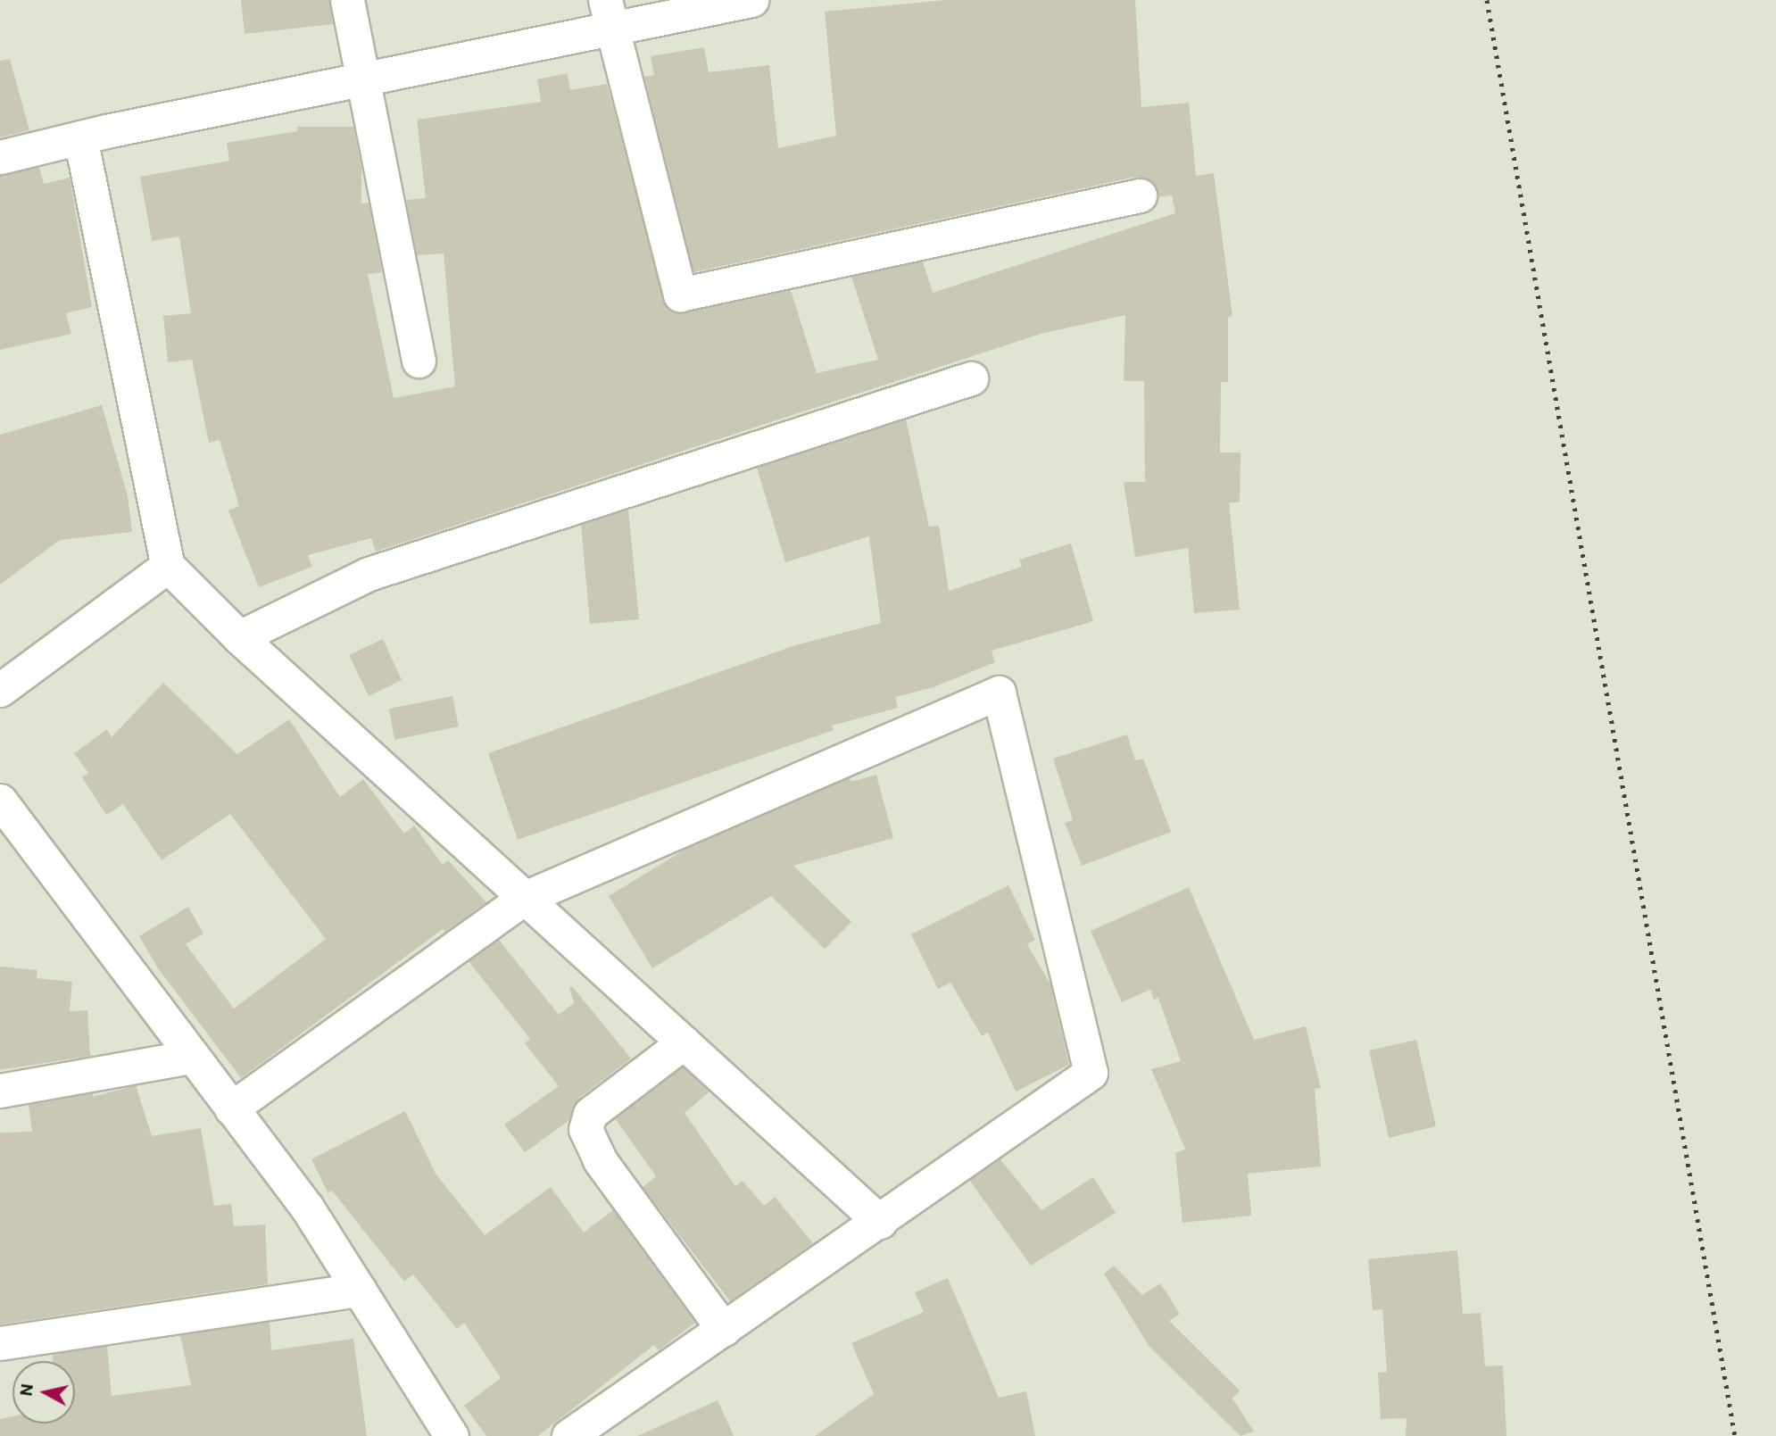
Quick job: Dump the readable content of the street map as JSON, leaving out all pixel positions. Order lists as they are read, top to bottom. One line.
{"north":"left"}
